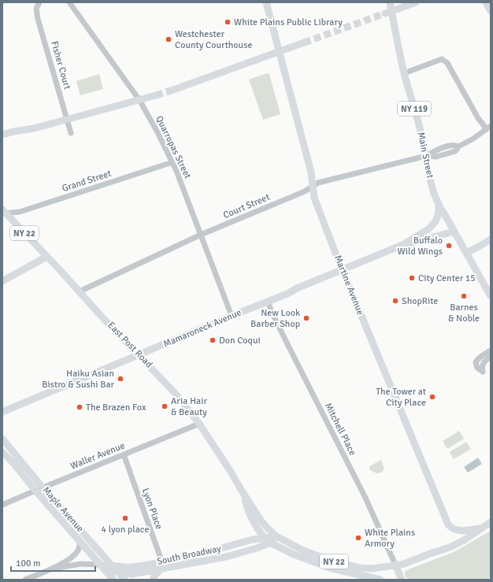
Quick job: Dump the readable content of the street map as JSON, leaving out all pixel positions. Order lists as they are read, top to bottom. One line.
{"streets":{"main road":["NY 119","Main Street","NY 22","Martine Avenue","Mamaroneck Avenue","East Post Road","Maple Avenue","South Broadway"],"street":["Fisher Court","Quarropas Street","Grand Street","Court Street","Mitchell Place","Waller Avenue","Lyon Place"]},"crossings":[["Quarropas Street","Grand Street"],["Quarropas Street","Court Street"],["Quarropas Street","Mamaroneck Avenue"],["Main Street","Court Street"],["Main Street","Mamaroneck Avenue"],["Grand Street","East Post Road"],["Court Street","Martine Avenue"],["Court Street","East Post Road"],["NY 22","Martine Avenue"],["NY 22","East Post Road"],["NY 22","Mitchell Place"],["NY 22","South Broadway"],["Martine Avenue","Mamaroneck Avenue"],["Mamaroneck Avenue","East Post Road"],["Mamaroneck Avenue","Mitchell Place"],["East Post Road","Waller Avenue"],["East Post Road","South Broadway"],["Waller Avenue","Lyon Place"],["Waller Avenue","Maple Avenue"],["Lyon Place","South Broadway"],["Maple Avenue","South Broadway"]],"places":["White Plains Public Library","Westchester County Courthouse","Buffalo Wild Wings","City Center 15","Barnes & Noble","ShopRite","New Look Barber Shop","Don Coqui","Haiku Asian Bistro & Sushi Bar","The Tower at City Place","Aria Hair & Beauty","The Brazen Fox","4 lyon place","White Plains Armory"],"scale_bar":"100 m"}
